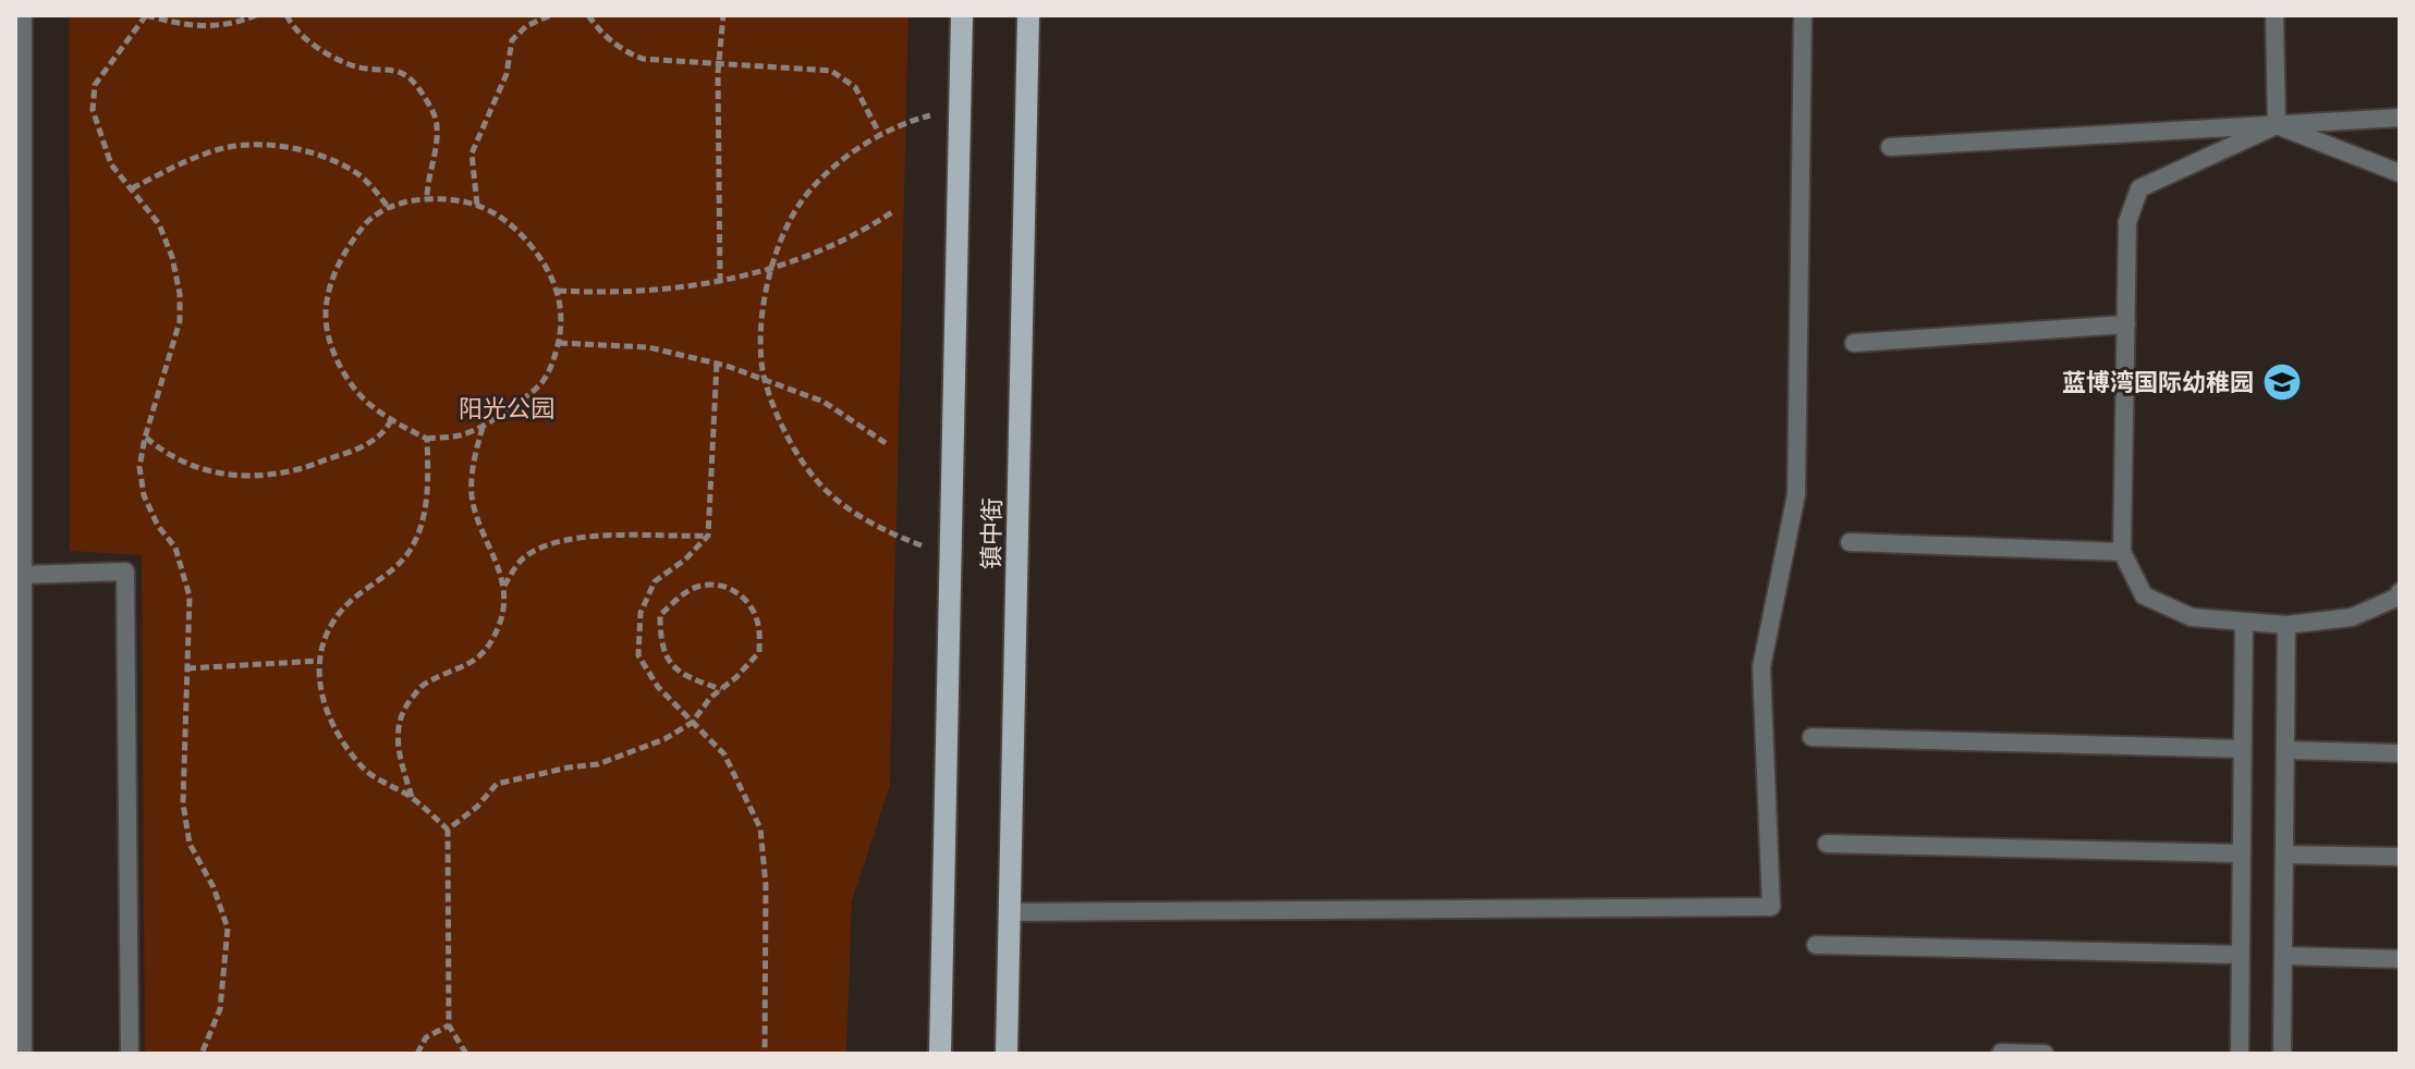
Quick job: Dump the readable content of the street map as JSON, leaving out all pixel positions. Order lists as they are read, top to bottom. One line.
{"streets":{"main road":["镇中街"]},"parks":["阳光公园"],"places":{"school or university":["蓝博湾国际幼稚园"]}}
